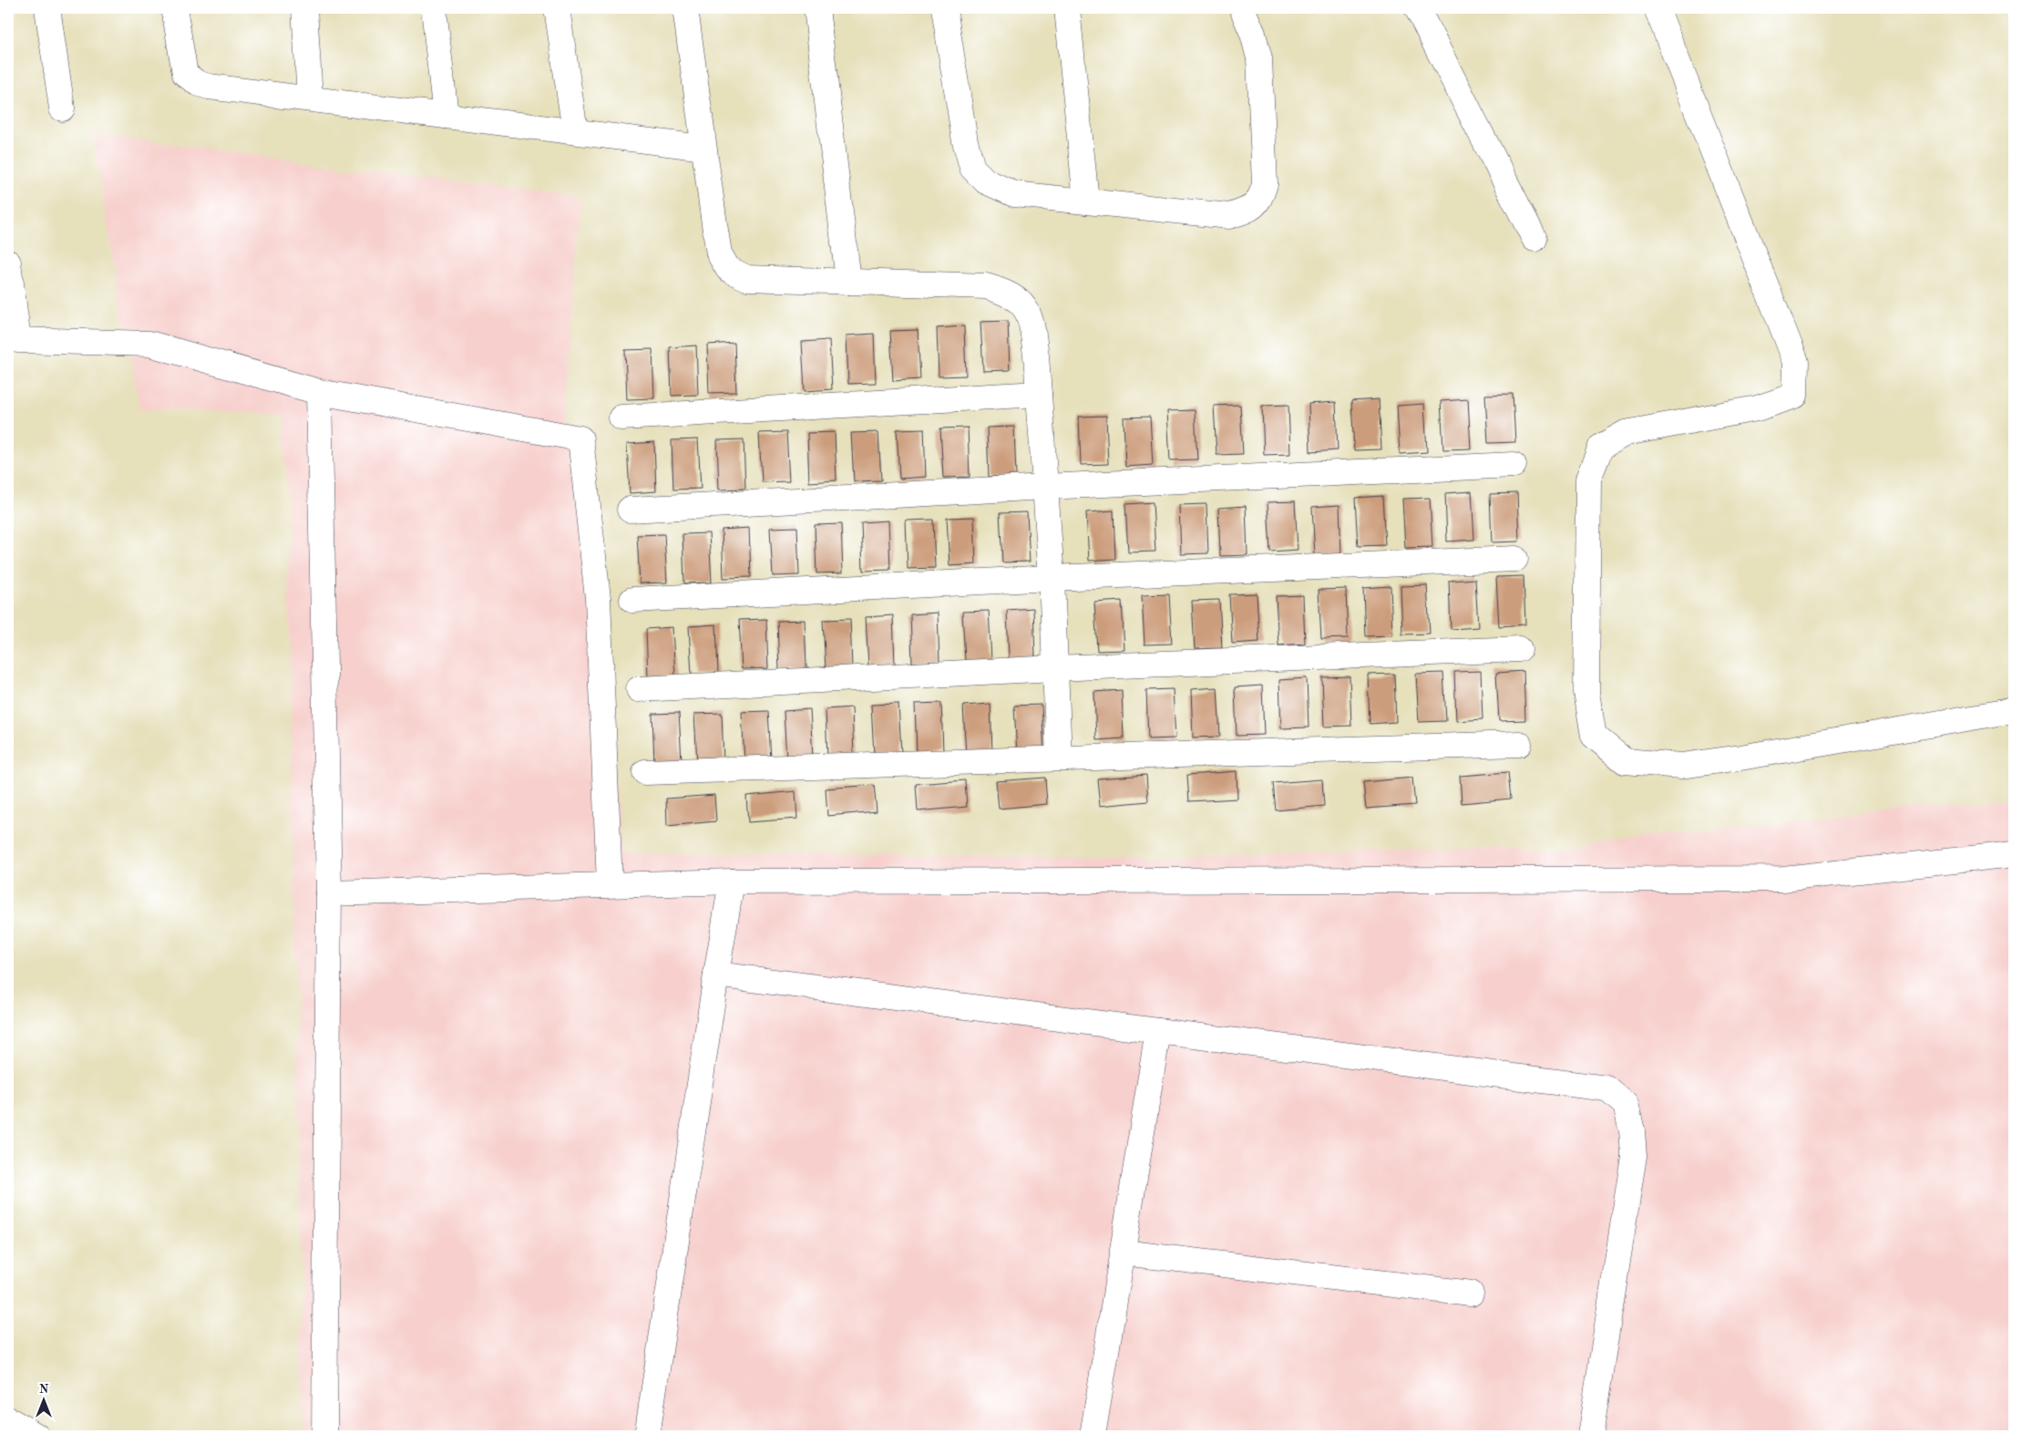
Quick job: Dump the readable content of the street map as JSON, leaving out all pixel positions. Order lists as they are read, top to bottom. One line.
{"north":"top"}
